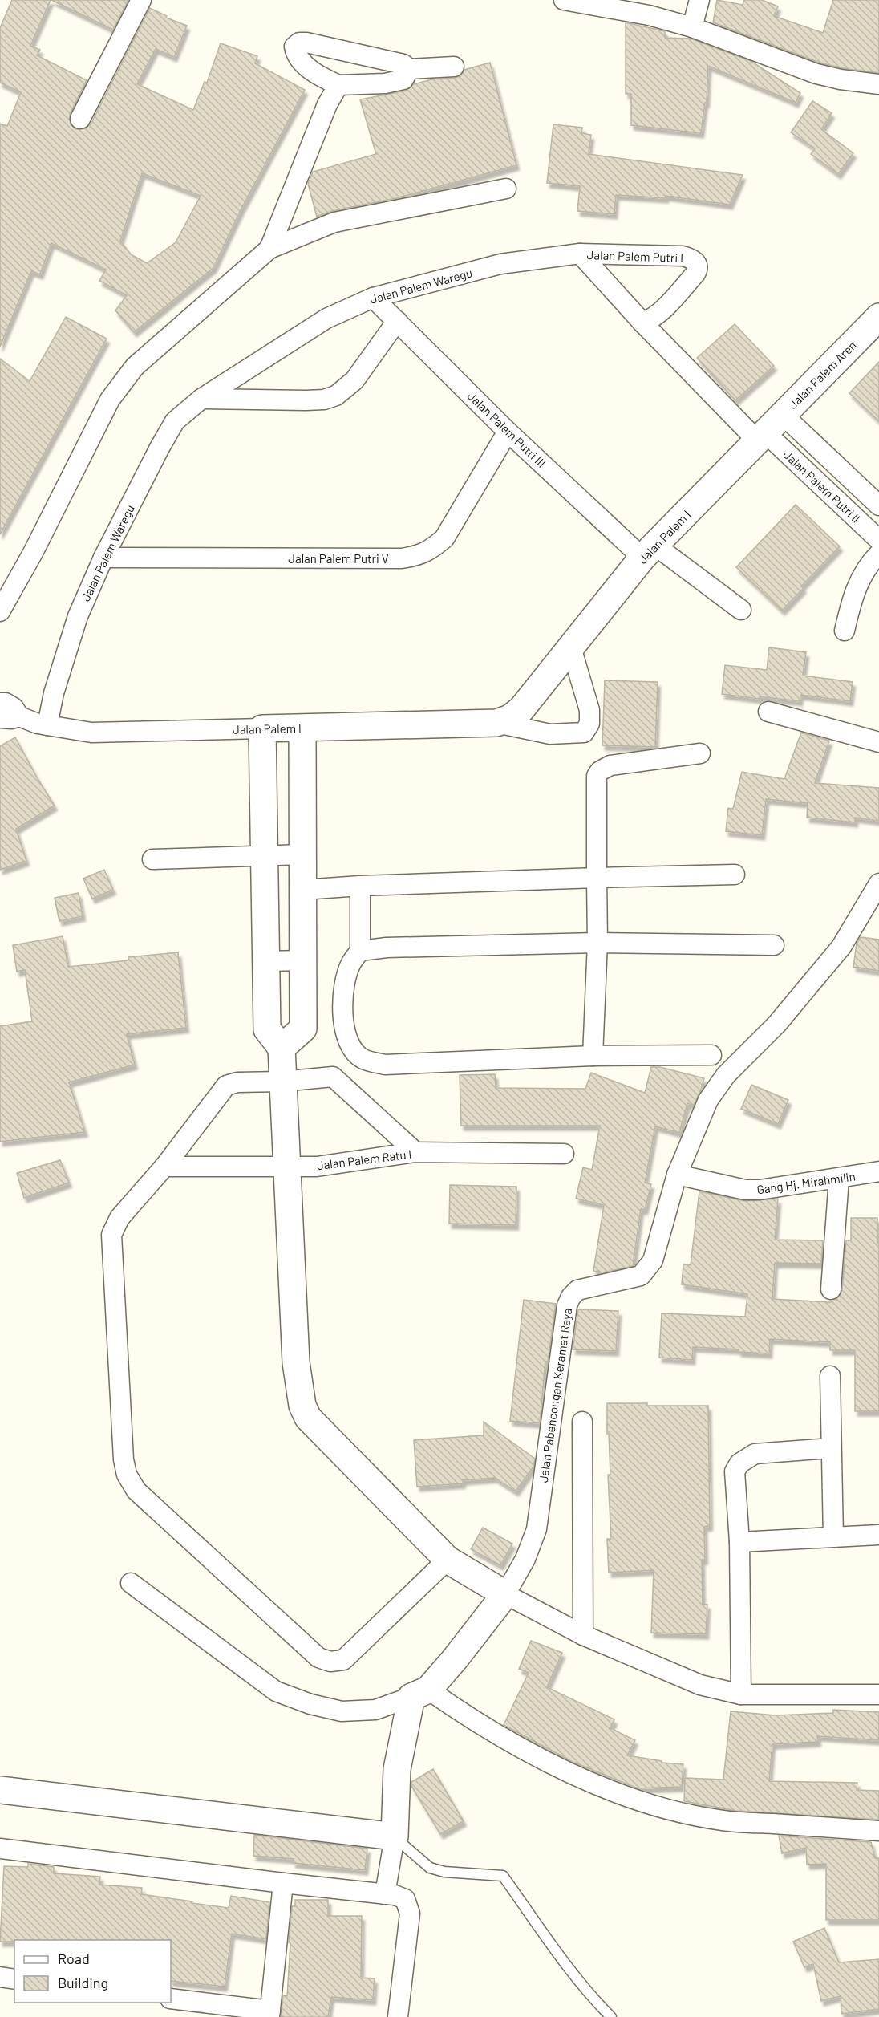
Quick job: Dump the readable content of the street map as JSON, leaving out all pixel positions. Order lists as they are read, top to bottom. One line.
{"streets":{"street":["Jalan Palem Putri I","Jalan Palem Waregu","Jalan Palem Aren","Jalan Palem Putri III","Jalan Palem Putri II","Jalan Palem I","Jalan Palem Putri V","Jalan Palem Ratu I","Gang Hj. Mirahmilin","Jalan Pabencongan Keramat Raya"]},"crossings":[["Jalan Palem Putri I","Jalan Palem Waregu"],["Jalan Palem Putri I","Jalan Palem Aren"],["Jalan Palem Putri I","Jalan Palem Putri II"],["Jalan Palem Putri I","Jalan Palem I"],["Jalan Palem Waregu","Jalan Palem Putri III"],["Jalan Palem Waregu","Jalan Palem I"],["Jalan Palem Waregu","Jalan Palem Putri V"],["Jalan Palem Aren","Jalan Palem Putri II"],["Jalan Palem Aren","Jalan Palem I"],["Jalan Palem Putri III","Jalan Palem I"],["Jalan Palem Putri III","Jalan Palem Putri V"],["Jalan Palem Putri II","Jalan Palem I"],["Gang Hj. Mirahmilin","Jalan Pabencongan Keramat Raya"]],"legend":["Road","Building"]}
